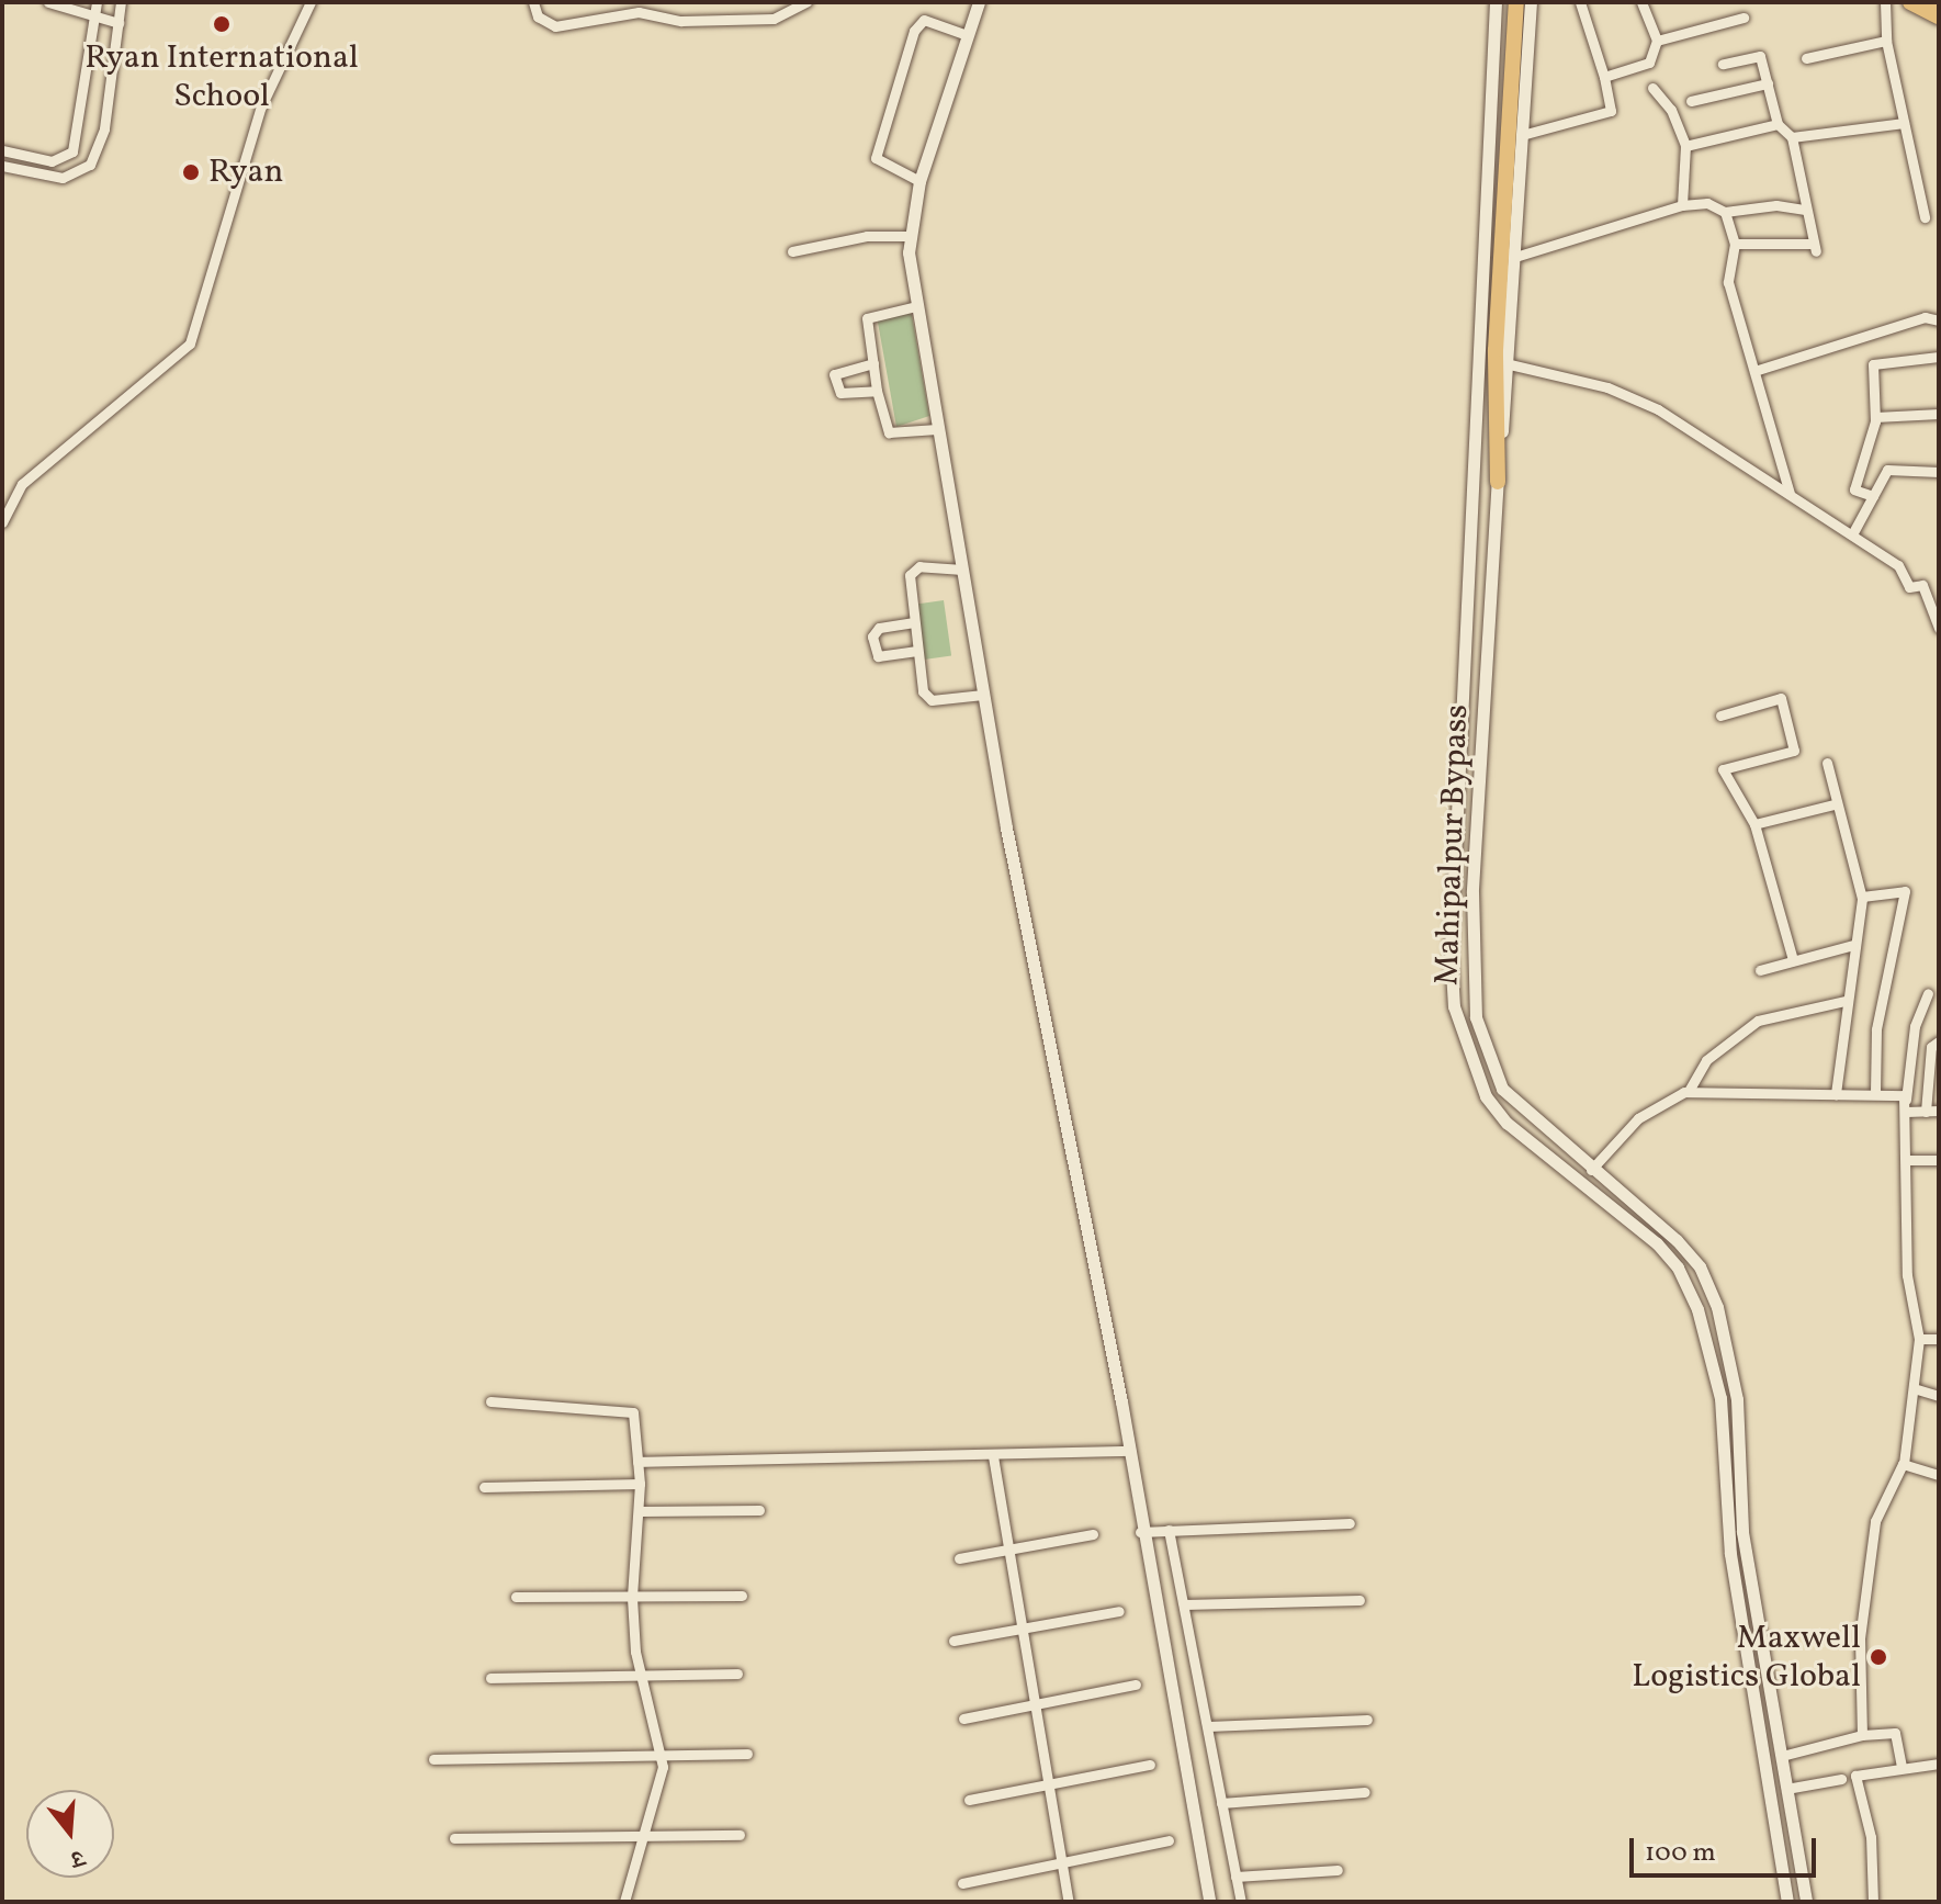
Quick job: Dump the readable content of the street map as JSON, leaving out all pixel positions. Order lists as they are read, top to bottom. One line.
{"streets":{"street":["Mahipalpur Bypass"]},"places":["Ryan International School","Ryan","Maxwell Logistics Global"],"scale_bar":"100 m","north":"bottom"}
